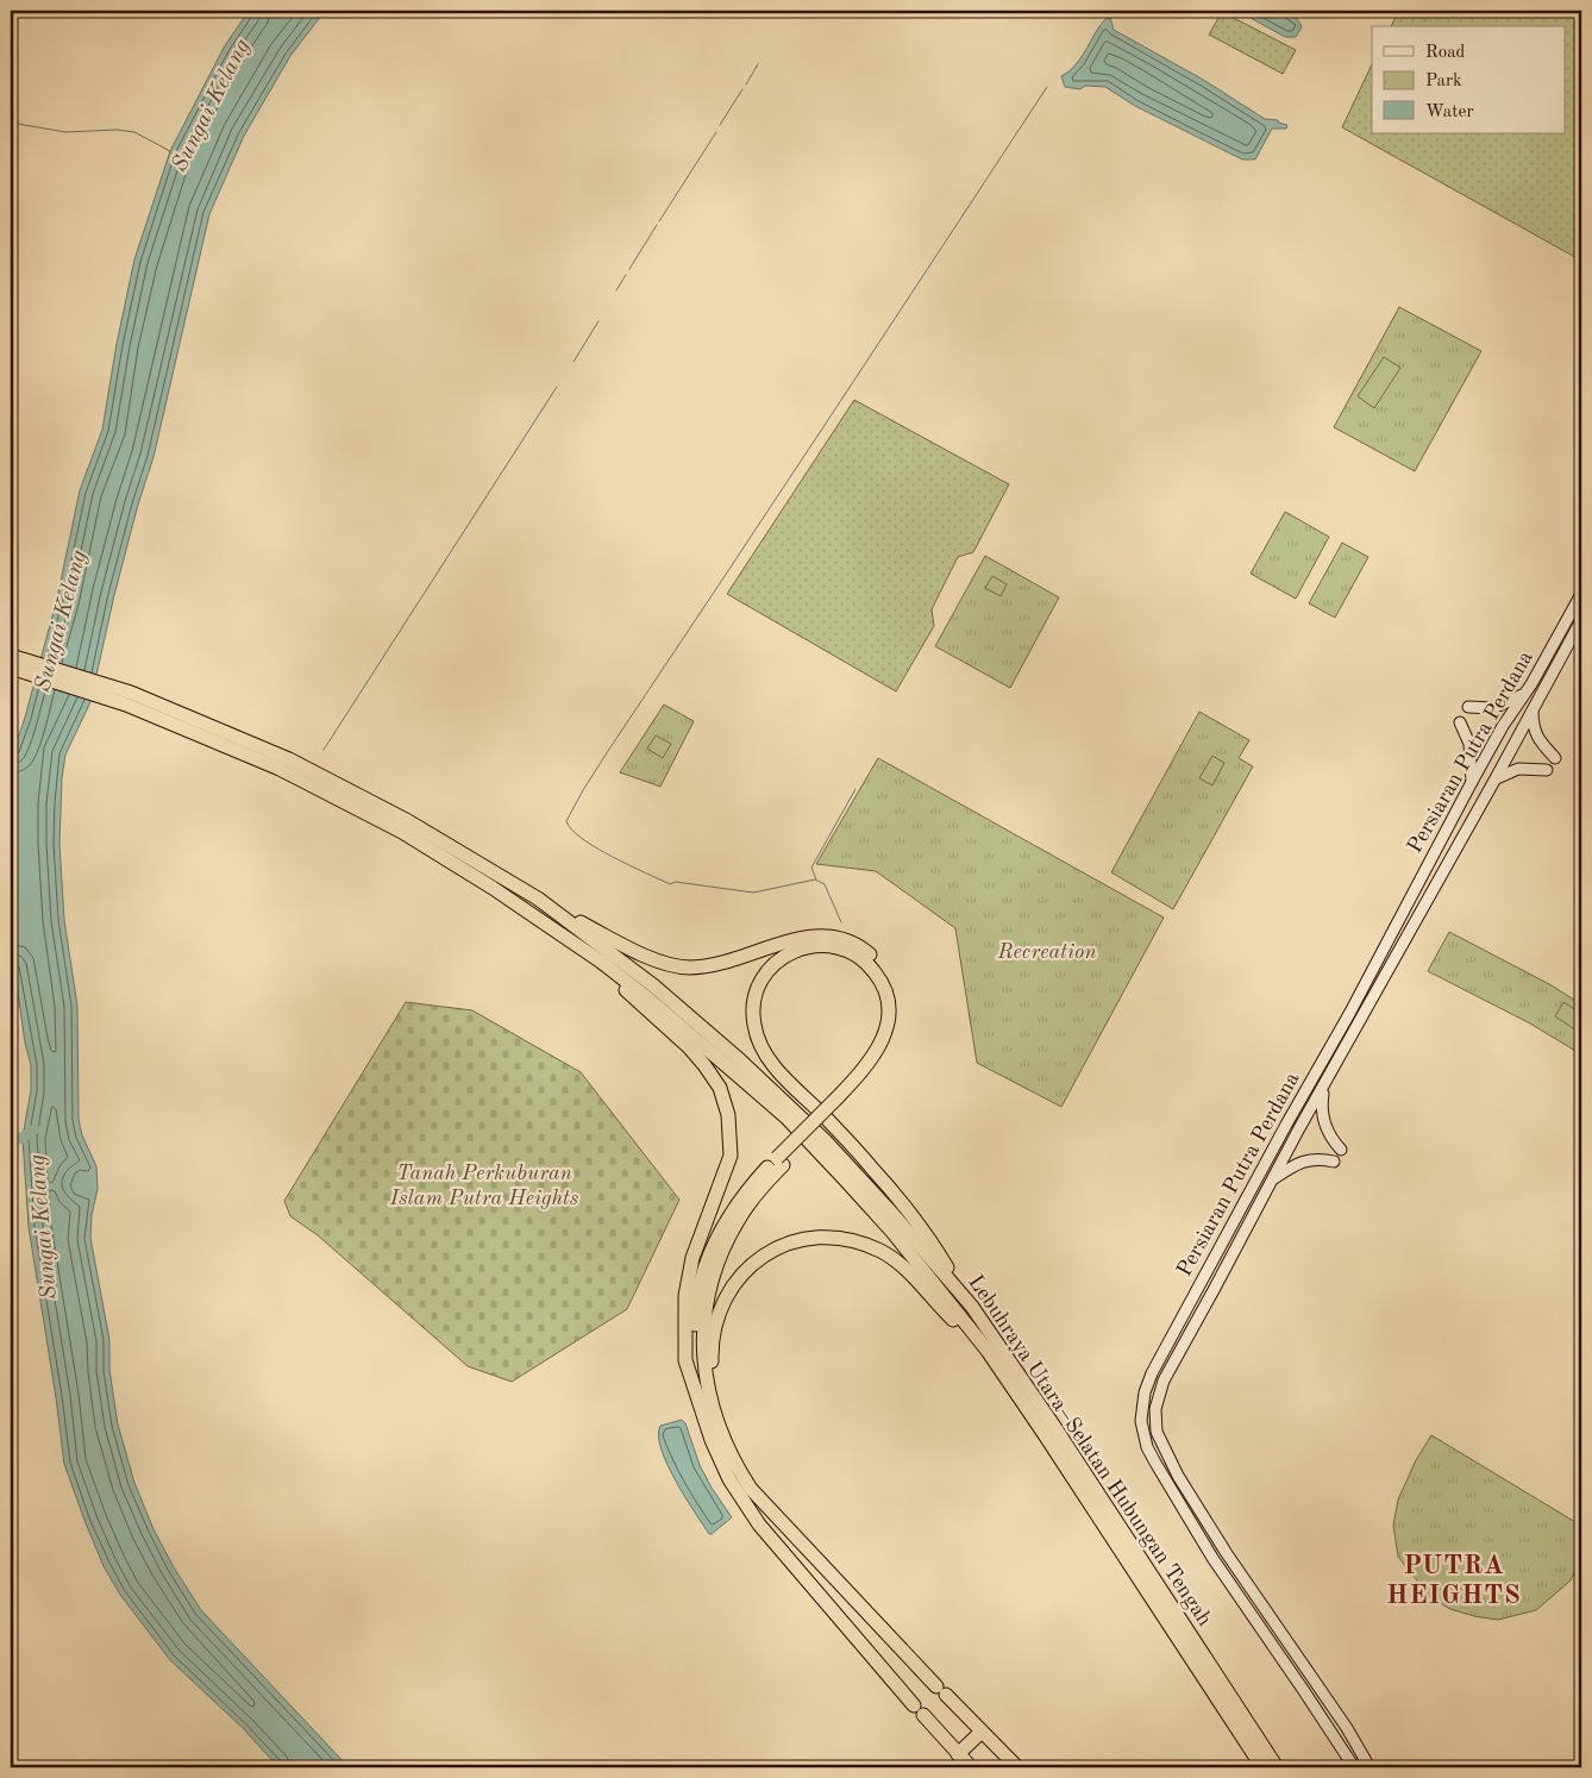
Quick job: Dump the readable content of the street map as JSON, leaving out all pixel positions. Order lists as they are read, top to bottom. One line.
{"streets":{"highway":["Lebuhraya Utara–Selatan Hubungan Tengah"],"main road":["Persiaran Putra Perdana"]},"districts":["PUTRA HEIGHTS"],"water":["Sungai Kelang"],"parks":["Recreation","Tanah Perkuburan Islam Putra Heights"],"legend":["Road","Park","Water"]}
